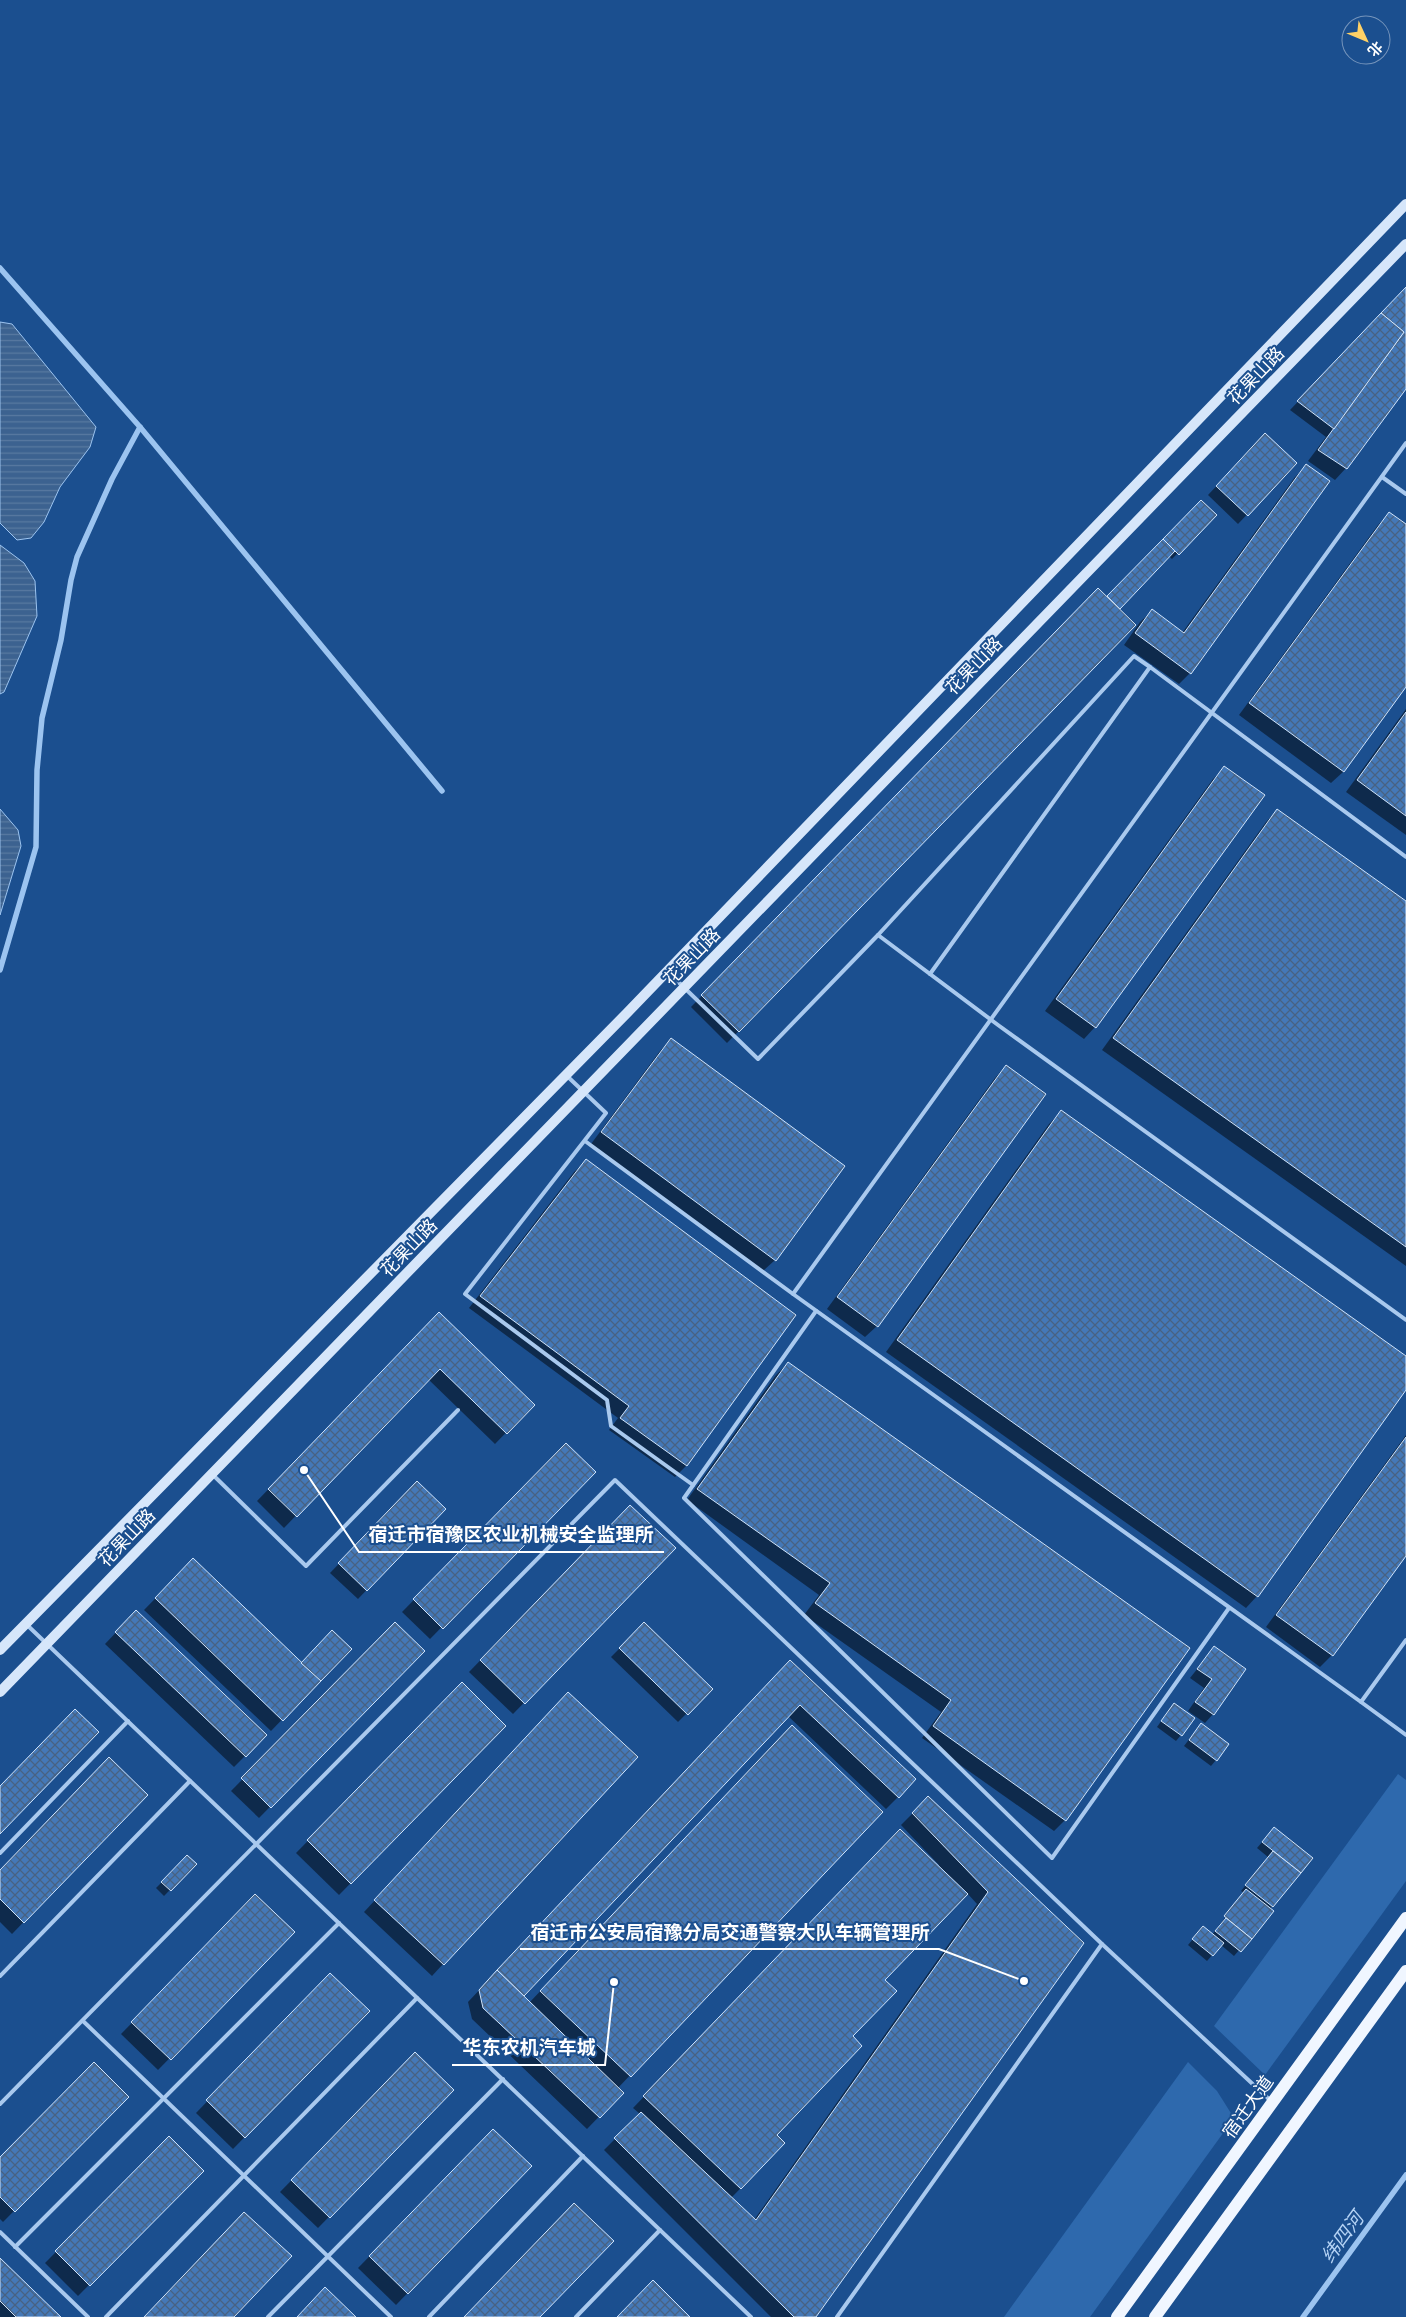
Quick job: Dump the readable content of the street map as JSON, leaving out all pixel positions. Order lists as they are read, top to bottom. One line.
{"streets":{"main road":["宿迁大道"],"street":["花果山路"]},"water":["纬四河"],"places":["宿迁市宿豫区农业机械安全监理所","宿迁市公安局宿豫分局交通警察大队车辆管理所","华东农机汽车城"],"north":"bottom right"}
